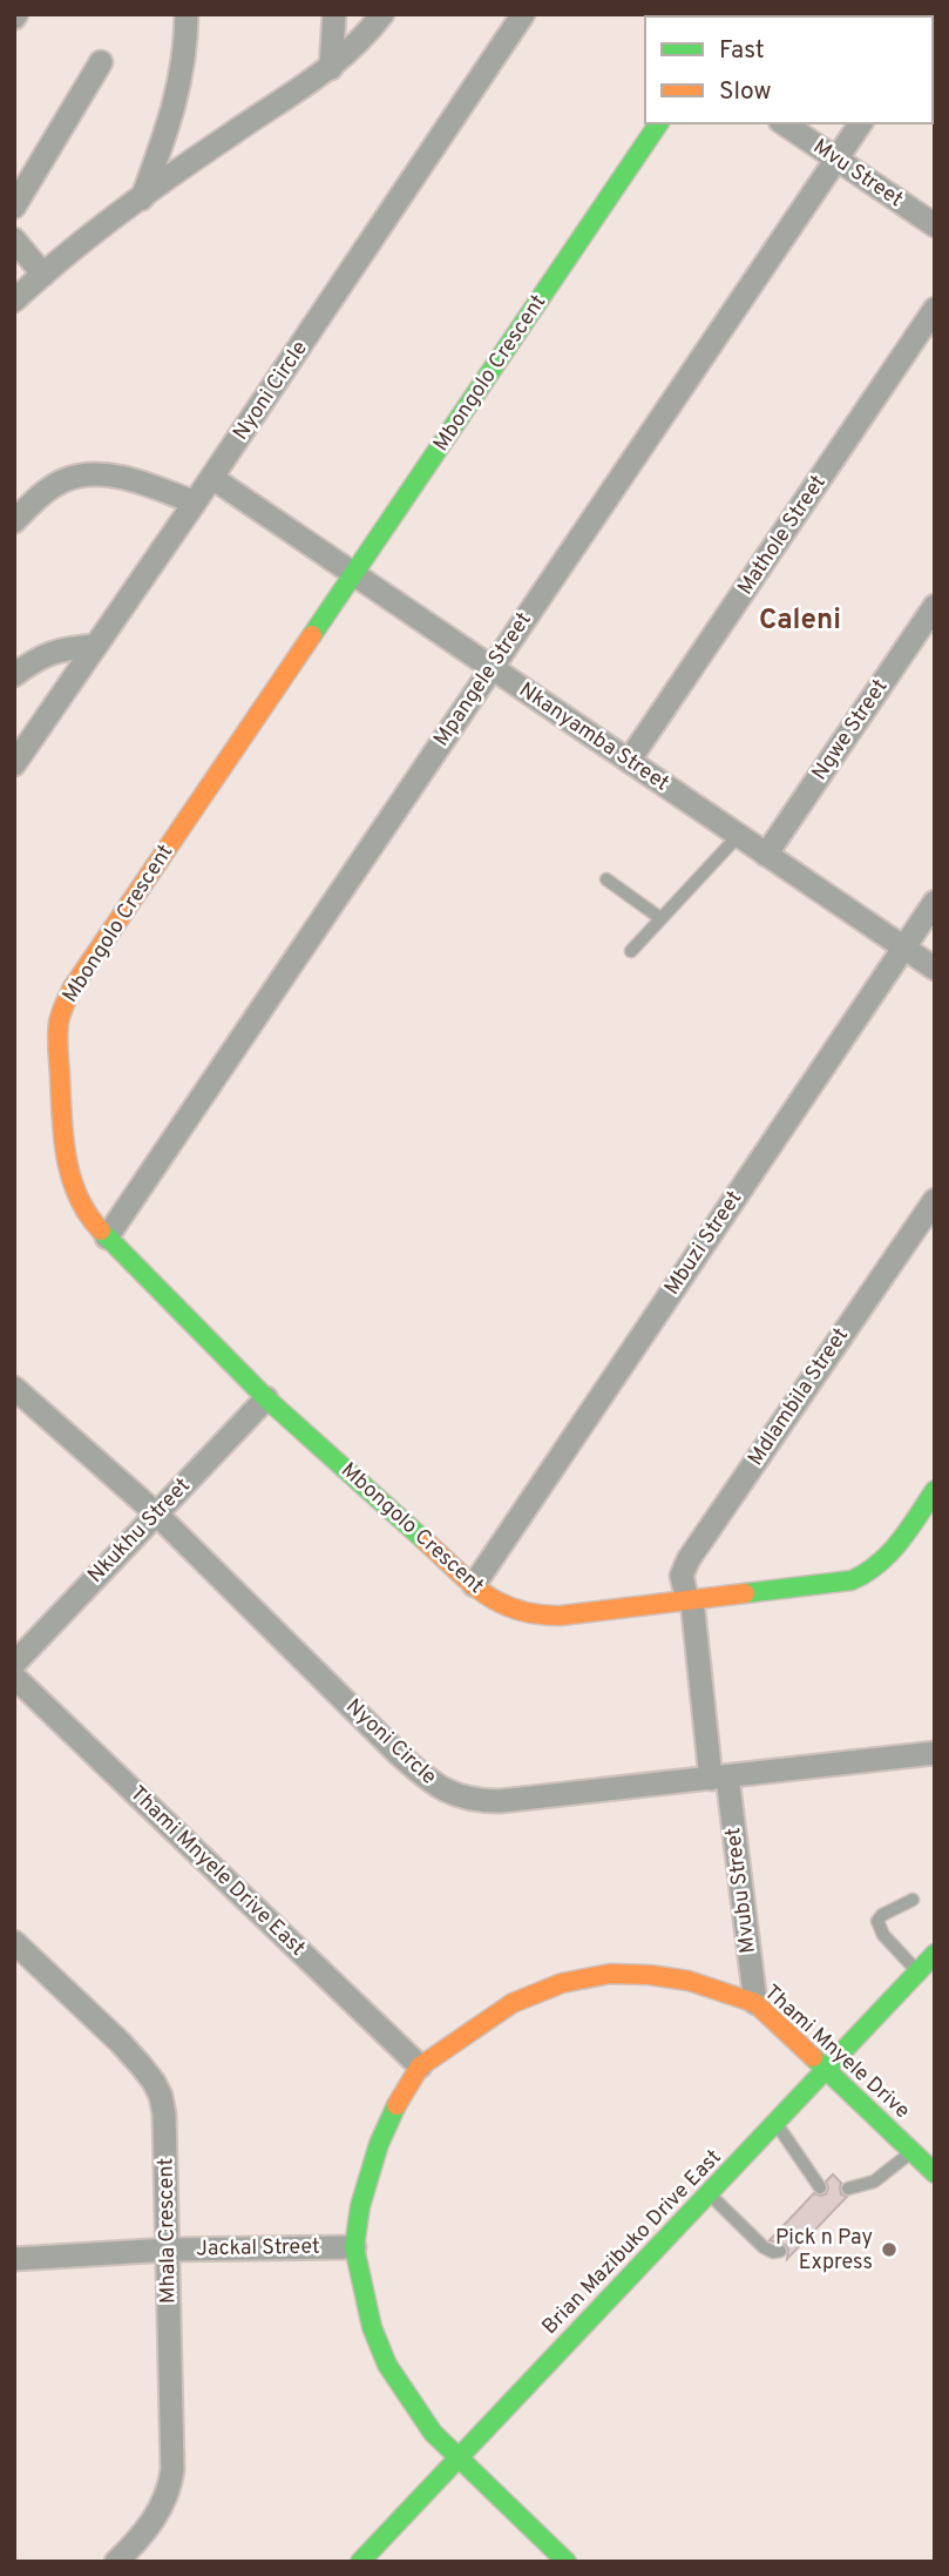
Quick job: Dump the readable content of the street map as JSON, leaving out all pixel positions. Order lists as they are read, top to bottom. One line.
{"streets":{"street":["Mvu Street","Mbongolo Crescent","Nyoni Circle","Mathole Street","Mpangele Street","Ngwe Street","Nkanyamba Street","Mbuzi Street","Mdlambila Street","Nkukhu Street","Thami Mnyele Drive East","Mvubu Street","Thami Mnyele Drive","Mhala Crescent","Brian Mazibuko Drive East","Jackal Street"]},"crossings":[["Mvu Street","Mpangele Street"],["Mbongolo Crescent","Mpangele Street"],["Mbongolo Crescent","Nkanyamba Street"],["Mbongolo Crescent","Mbuzi Street"],["Mbongolo Crescent","Nkukhu Street"],["Mbongolo Crescent","Mvubu Street"],["Nyoni Circle","Nkanyamba Street"],["Nyoni Circle","Nkukhu Street"],["Nyoni Circle","Mvubu Street"],["Mathole Street","Nkanyamba Street"],["Mpangele Street","Nkanyamba Street"],["Ngwe Street","Nkanyamba Street"],["Nkanyamba Street","Mbuzi Street"],["Thami Mnyele Drive East","Thami Mnyele Drive"],["Mvubu Street","Thami Mnyele Drive"],["Thami Mnyele Drive","Brian Mazibuko Drive East"],["Thami Mnyele Drive","Jackal Street"],["Mhala Crescent","Jackal Street"]],"districts":["Caleni"],"places":["Pick n Pay Express"],"legend":["Fast","Slow"]}
